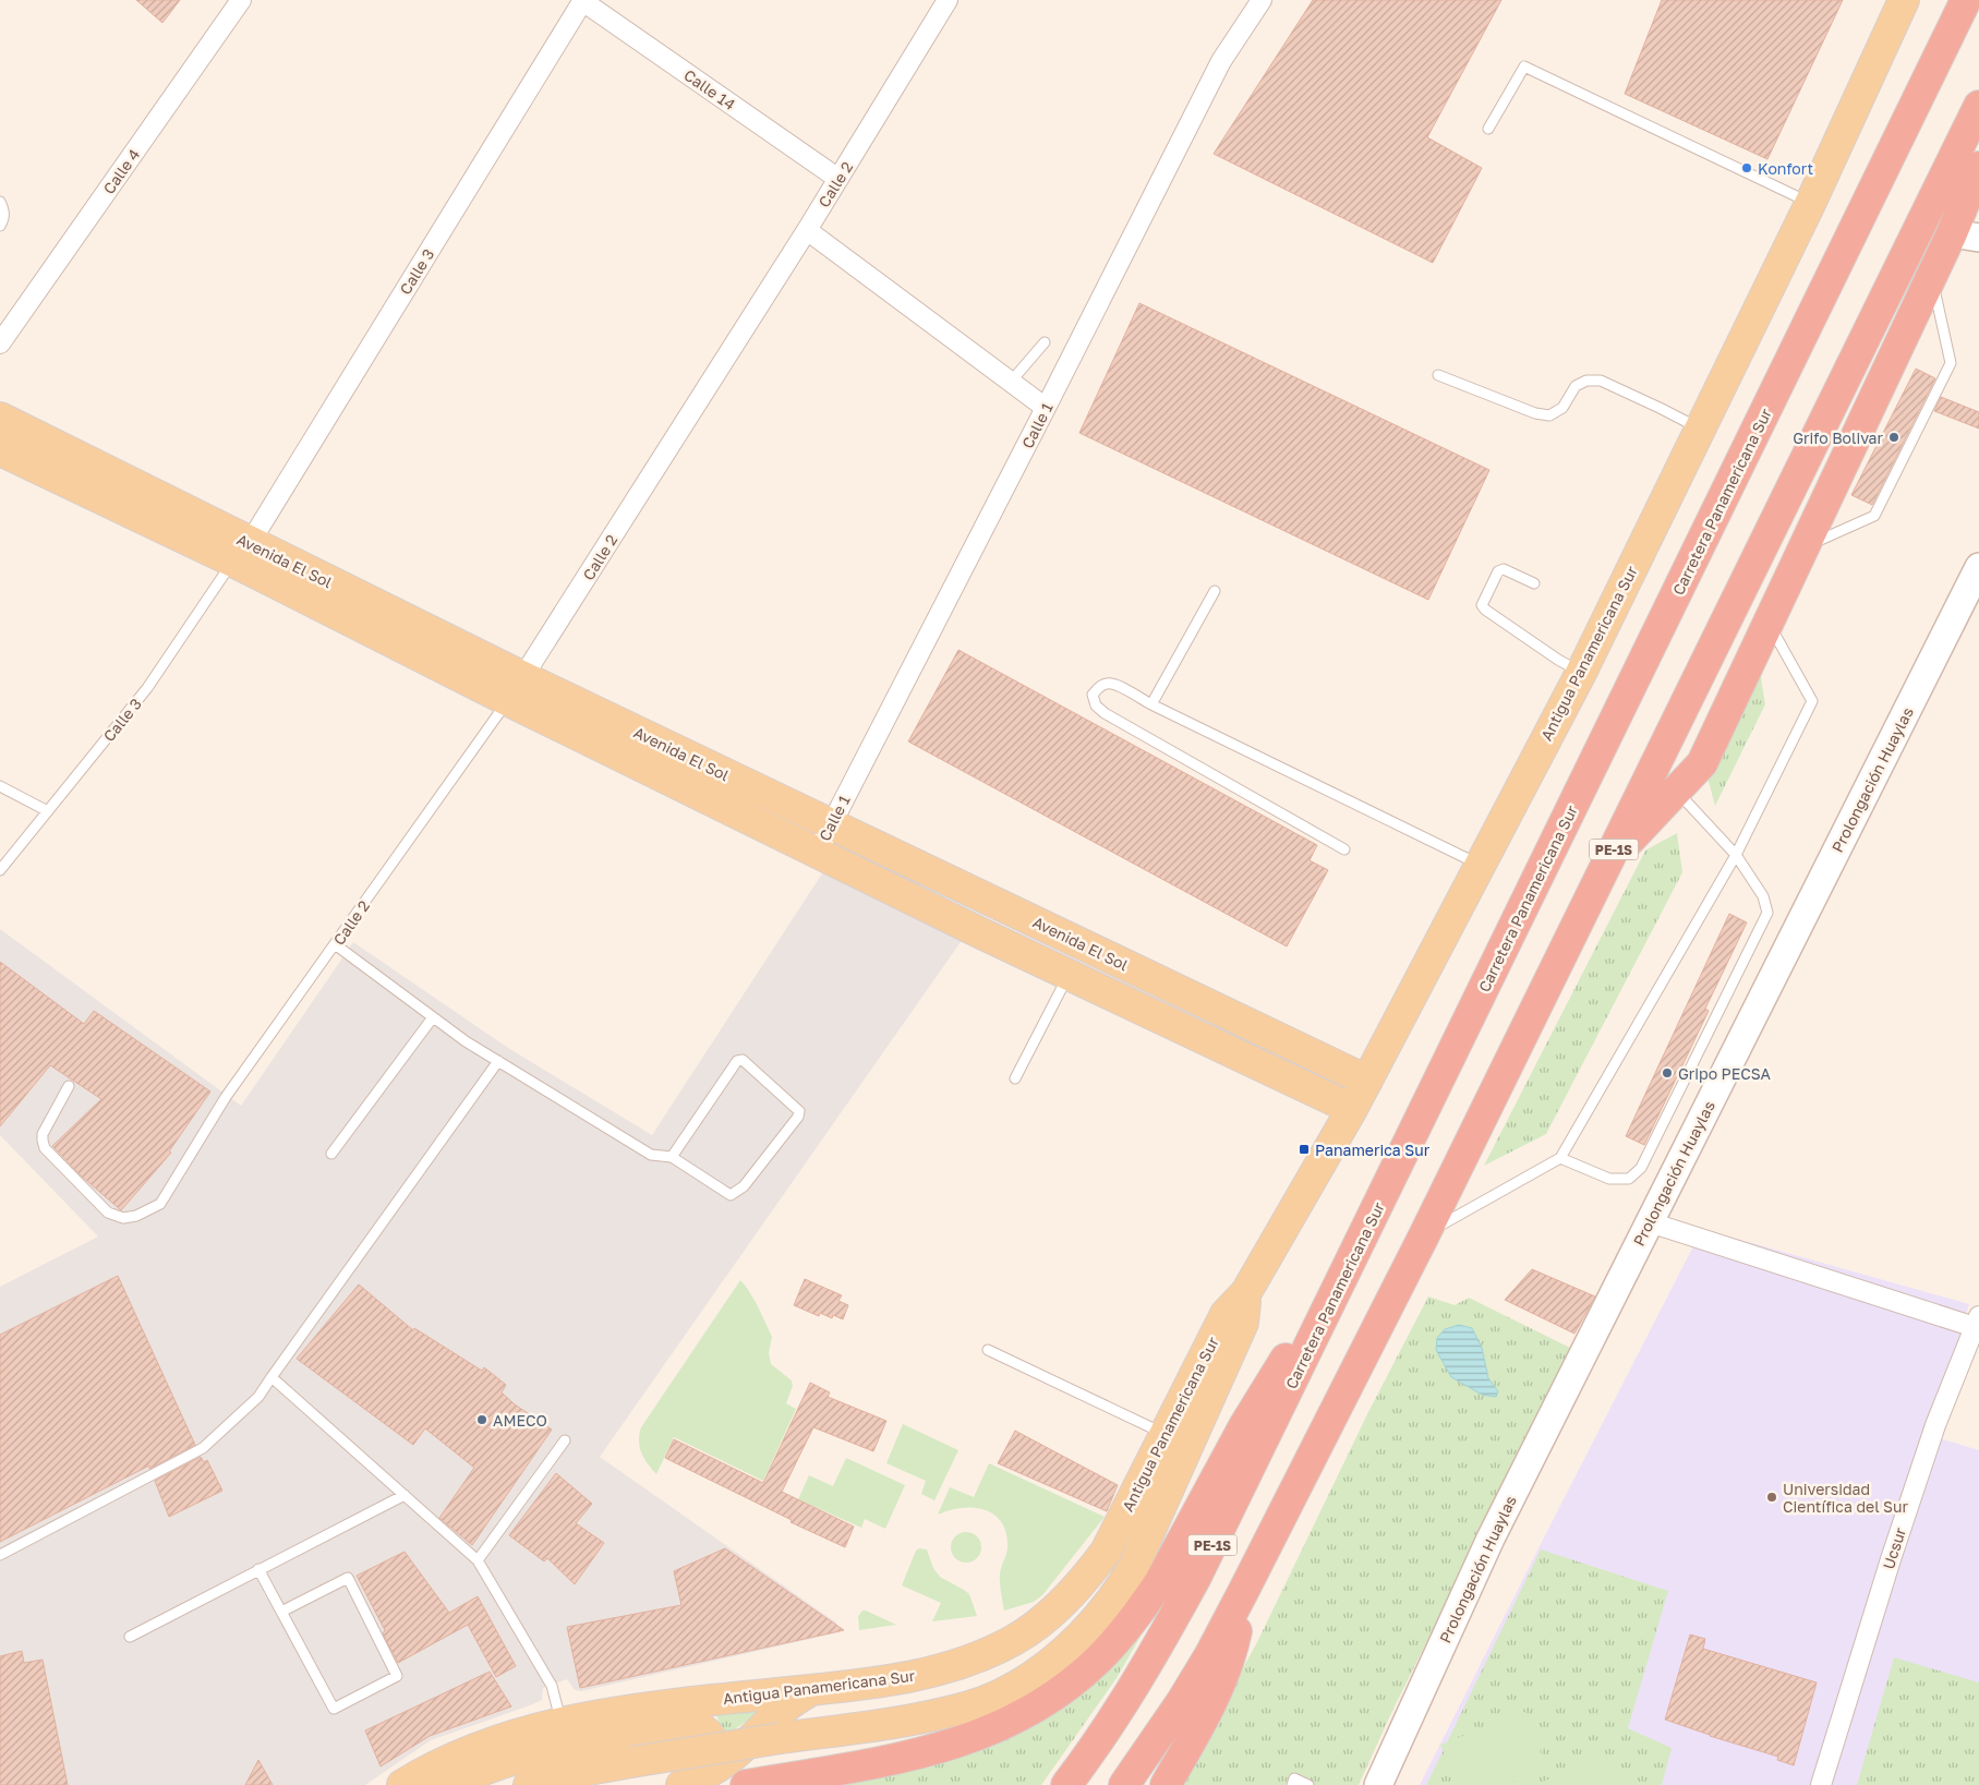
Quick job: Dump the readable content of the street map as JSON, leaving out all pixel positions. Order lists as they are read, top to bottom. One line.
{"streets":{"highway":["Carretera Panamericana Sur","PE-1S"],"main road":["Avenida El Sol","Antigua Panamericana Sur"],"street":["Calle 14","Calle 4","Calle 2","Calle 3","Calle 1","Prolongación Huaylas","Ucsur"]},"crossings":[["Calle 14","Calle 2"],["Calle 14","Calle 3"],["Calle 2","Avenida El Sol"],["Calle 3","Avenida El Sol"],["Calle 1","Avenida El Sol"],["Avenida El Sol","Antigua Panamericana Sur"]],"places":{"other":["Konfort","Grifo Bolivar","Gripo PECSA","AMECO","Universidad Científica del Sur"],"transit":["Panamerica Sur"]}}
